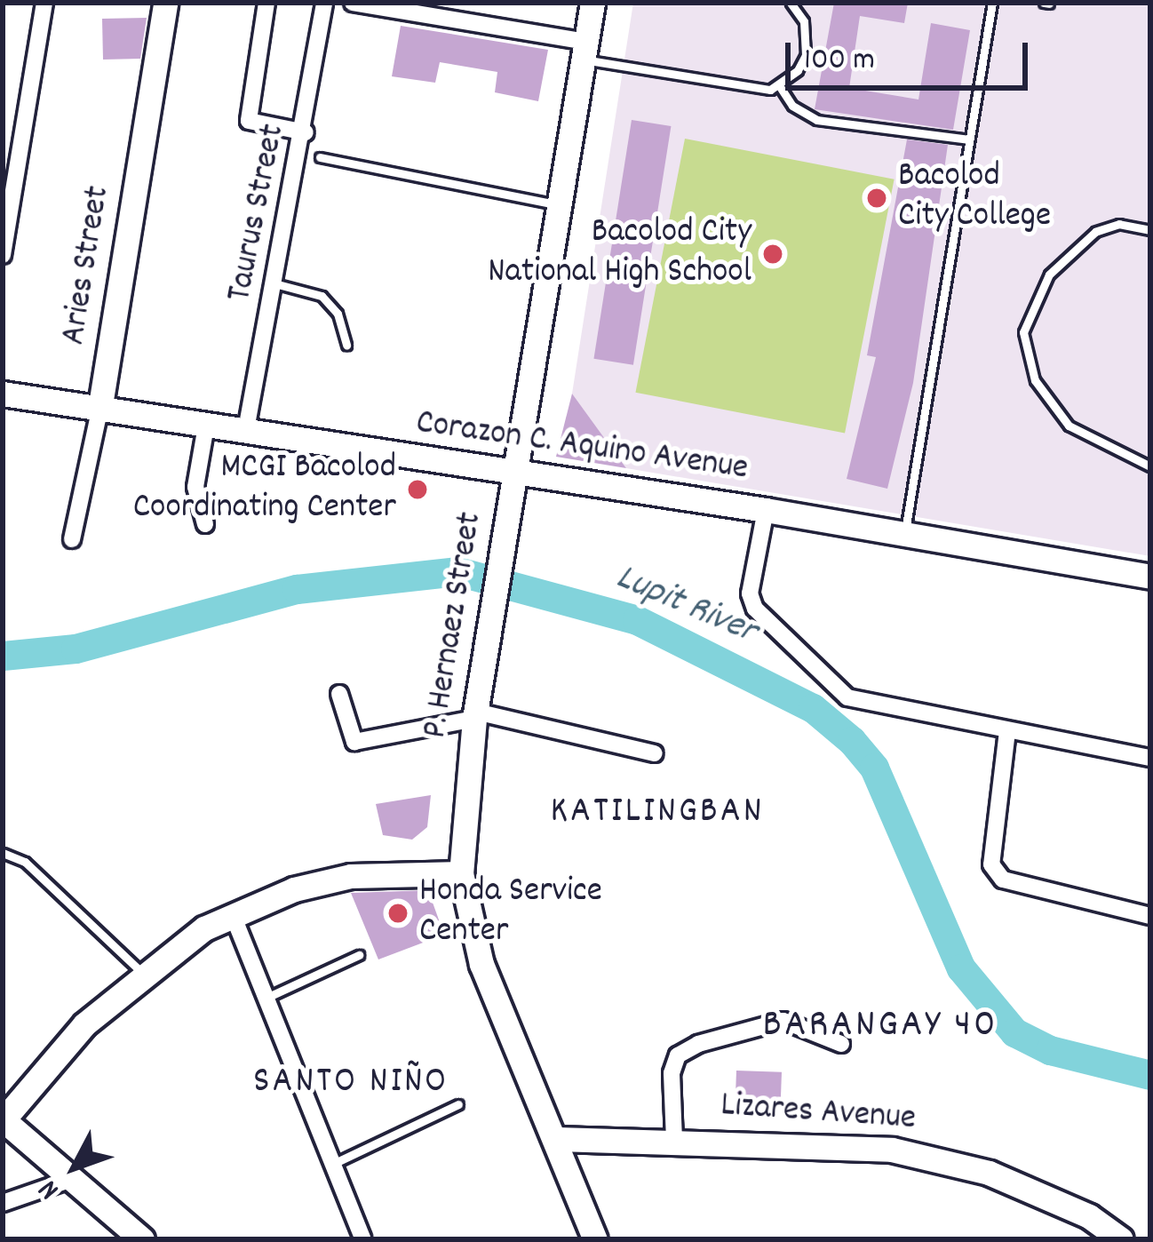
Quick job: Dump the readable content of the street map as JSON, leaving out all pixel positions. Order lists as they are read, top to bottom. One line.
{"streets":{"main road":["Aries Street","Corazon C. Aquino Avenue","P. Hernaez Street","Lizares Avenue"],"street":["Taurus Street"]},"crossings":[["Taurus Street","Corazon C. Aquino Avenue"],["Aries Street","Corazon C. Aquino Avenue"],["Corazon C. Aquino Avenue","P. Hernaez Street"],["P. Hernaez Street","Lizares Avenue"]],"districts":["KATILINGBAN","BARANGAY 40","SANTO NIÑO"],"water":["Lupit River"],"places":["Bacolod City College","Bacolod City National High School","MCGI Bacolod Coordinating Center","Honda Service Center"],"scale_bar":"100 m","north":"bottom left"}
